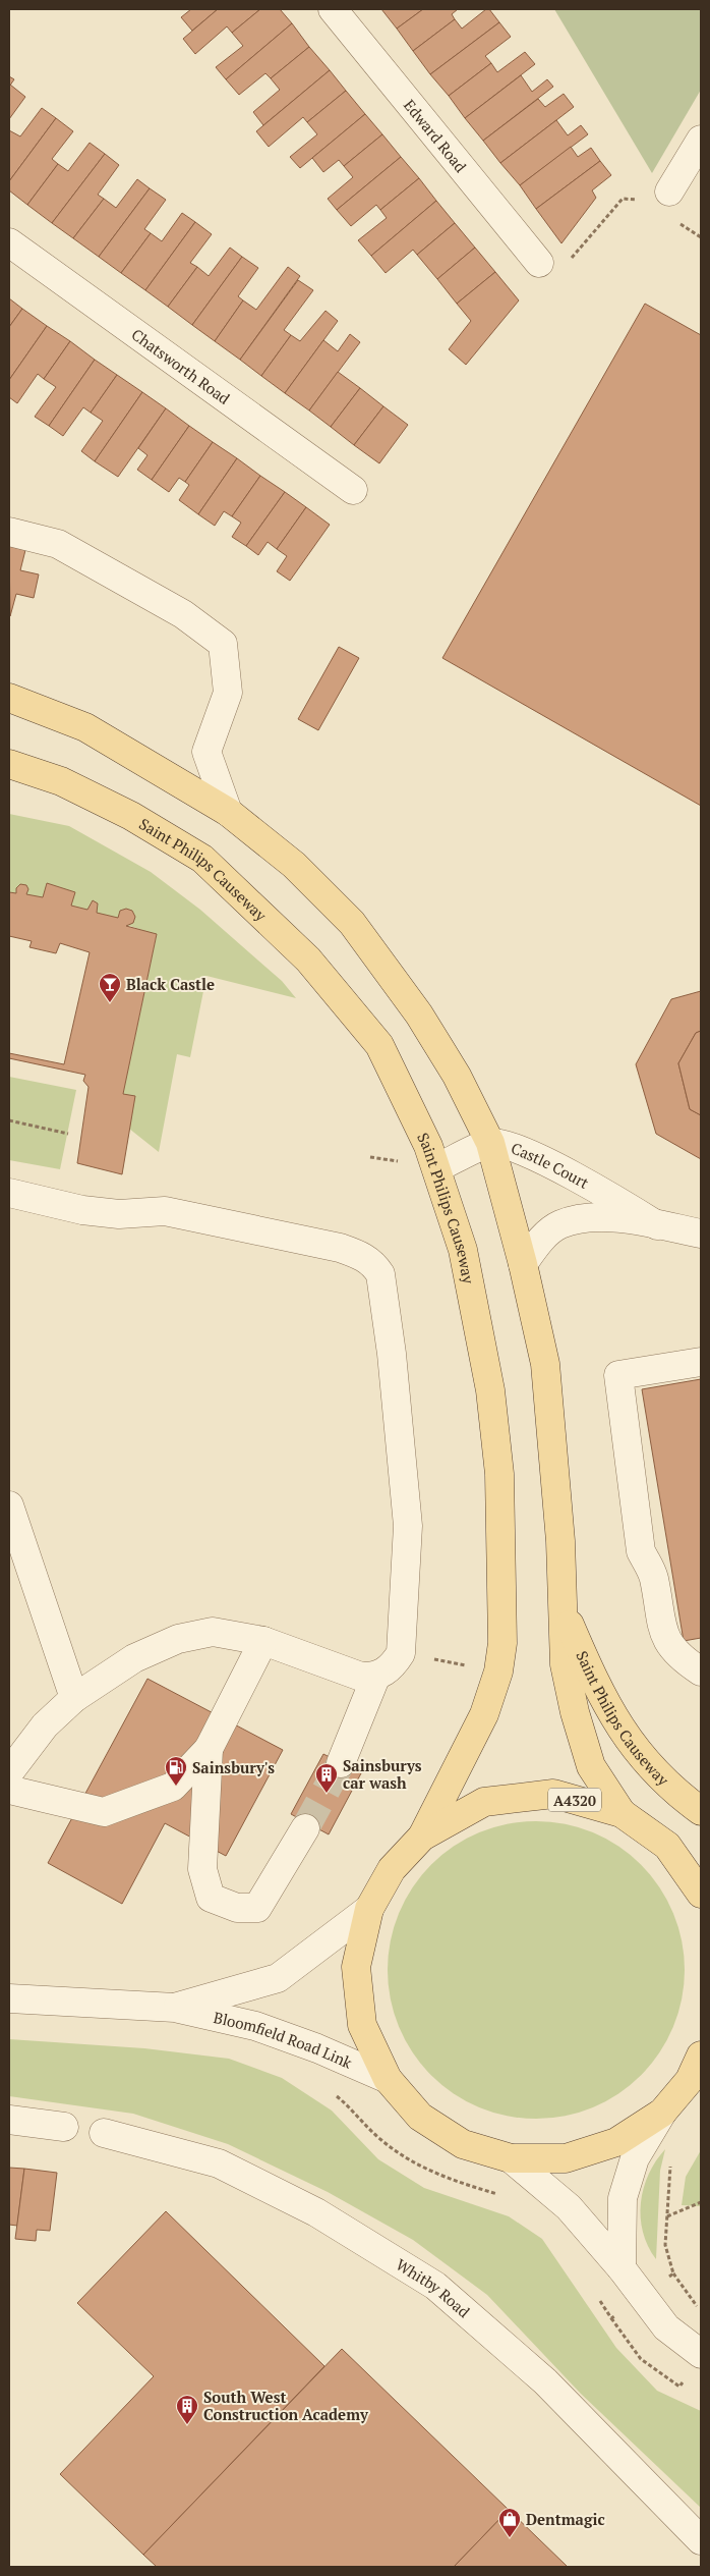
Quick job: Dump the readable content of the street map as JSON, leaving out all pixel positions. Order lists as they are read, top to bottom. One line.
{"streets":{"main road":["Saint Philips Causeway","A4320"],"street":["Edward Road","Chatsworth Road","Castle Court","Bloomfield Road Link","Whitby Road"]},"crossings":[["Saint Philips Causeway","Castle Court"],["Saint Philips Causeway","A4320"],["A4320","Bloomfield Road Link"]],"places":{"bar":["Black Castle"],"fuel station":["Sainsbury's"],"building":["Sainsburys car wash","South West Construction Academy"],"shop":["Dentmagic"]}}
